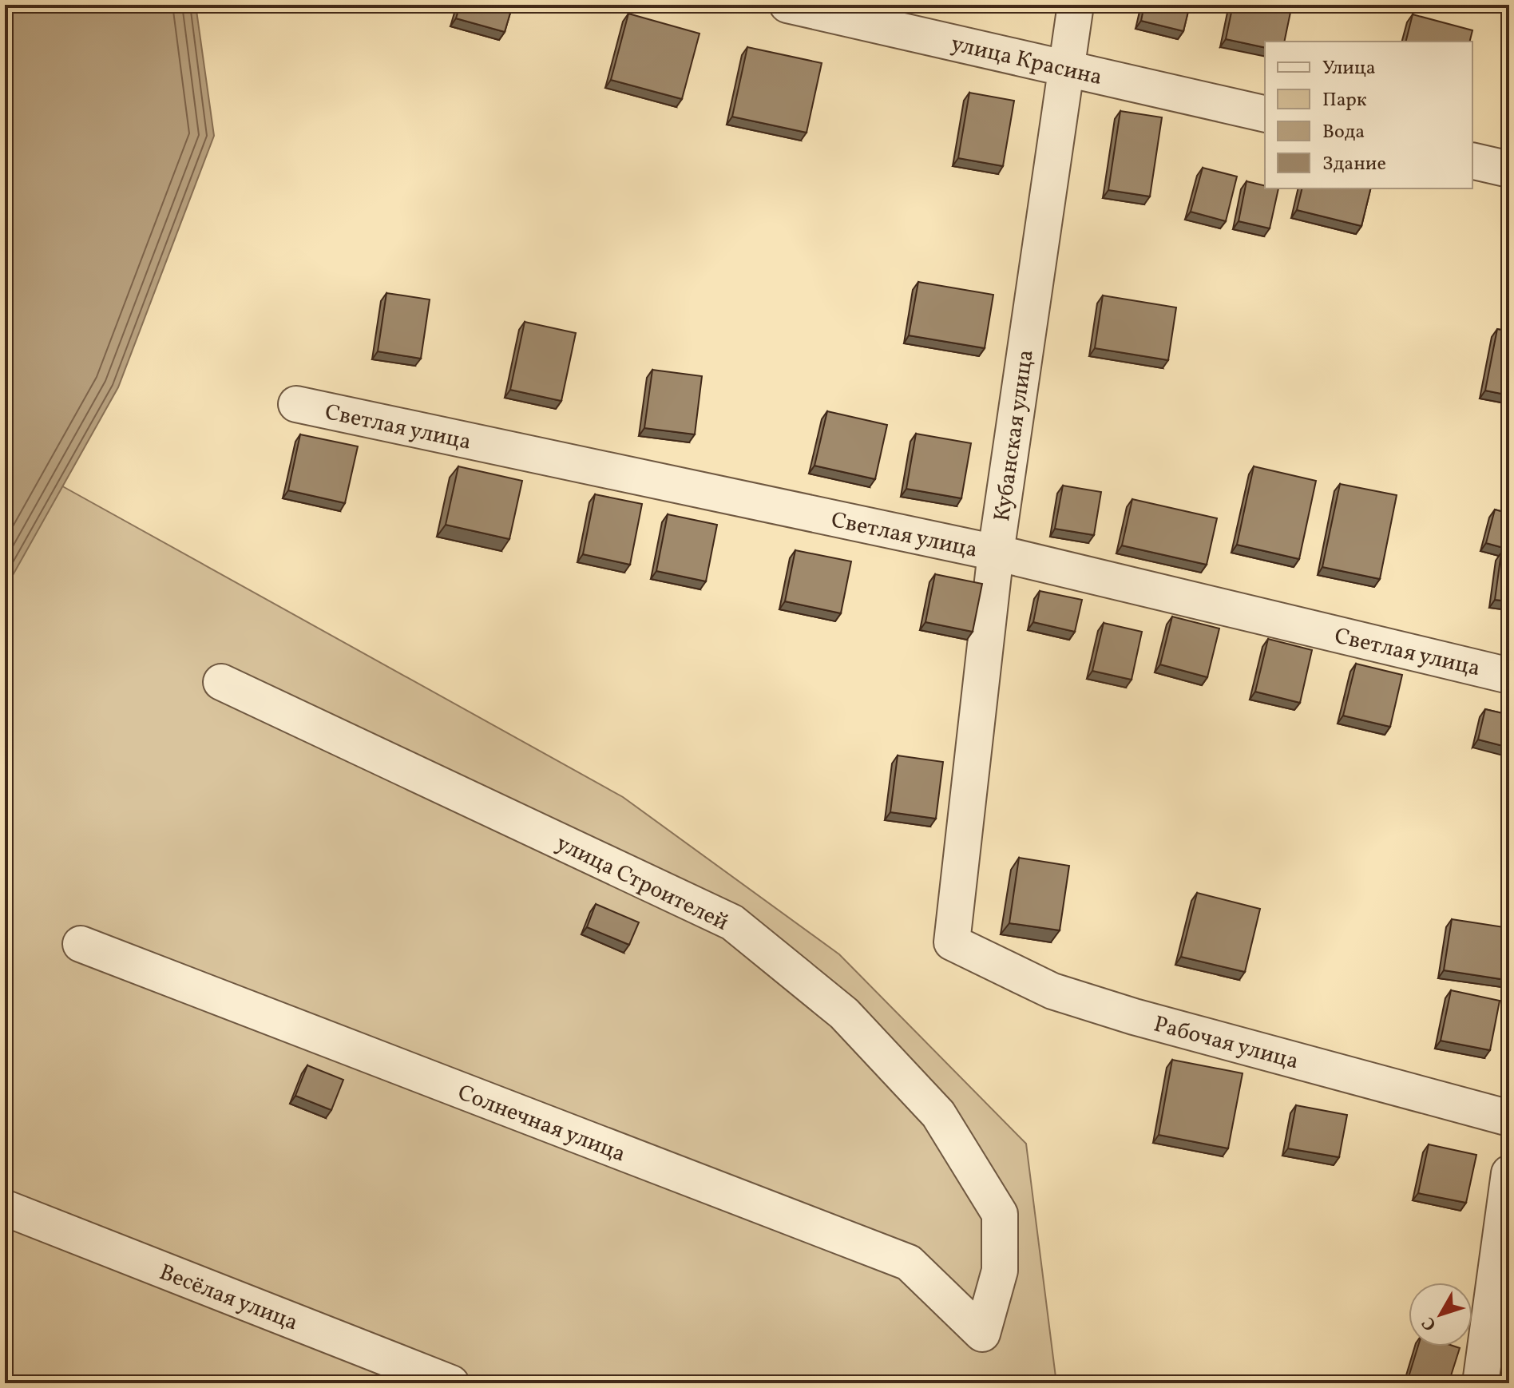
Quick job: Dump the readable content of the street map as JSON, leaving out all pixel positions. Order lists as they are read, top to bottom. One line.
{"streets":{"street":["улица Красина","Светлая улица","Кубанская улица","улица Строителей","Рабочая улица","Солнечная улица","Весёлая улица"]},"crossings":[["улица Красина","Кубанская улица"],["Светлая улица","Кубанская улица"],["Кубанская улица","Рабочая улица"],["улица Строителей","Солнечная улица"]],"legend":["Улица","Парк","Вода","Здание"],"north":"bottom left"}
